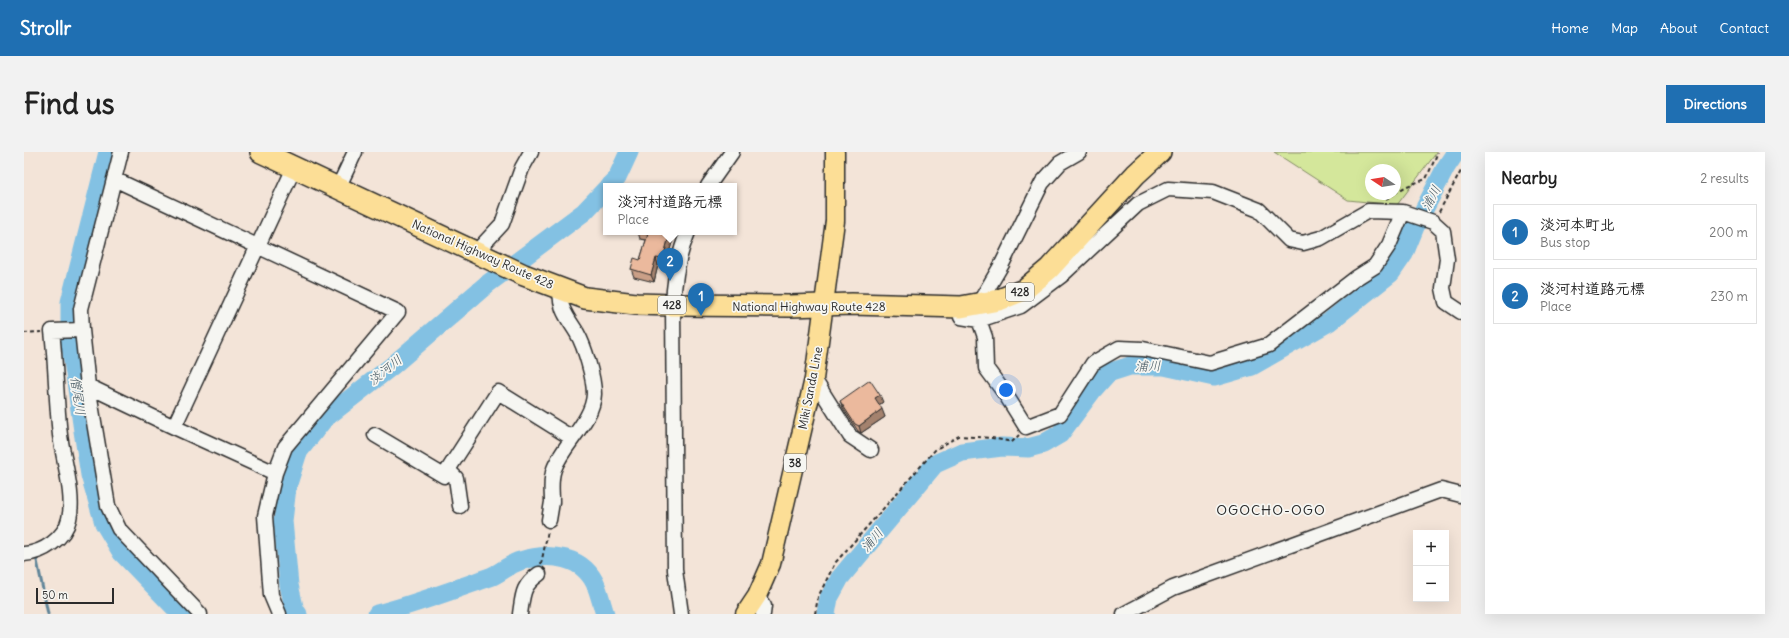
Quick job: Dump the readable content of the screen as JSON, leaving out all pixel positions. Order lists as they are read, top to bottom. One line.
{"streets":{"highway":["National Highway Route 428","428"],"main road":["Miki Sanda Line","38"]},"crossings":[["National Highway Route 428","Miki Sanda Line"]],"districts":["OGOCHO-OGO"],"water":["浦川","淡河川","僧尾川"],"scale_bar":"50 m","north":"left","page":{"header":"Strollr","nav":["Home","Map","About","Contact"],"buttons":"Directions","title":"Find us","heading":["Nearby","2 results"],"popup":["淡河村道路元標","Place"],"list":[{"mark":"1","name":"淡河本町北","note":"Bus stop","value":"200 m"},{"mark":"2","name":"淡河村道路元標","note":"Place","value":"230 m"}],"pins":["2","1"],"map_buttons":["+","−"],"scale":"50 m"}}
